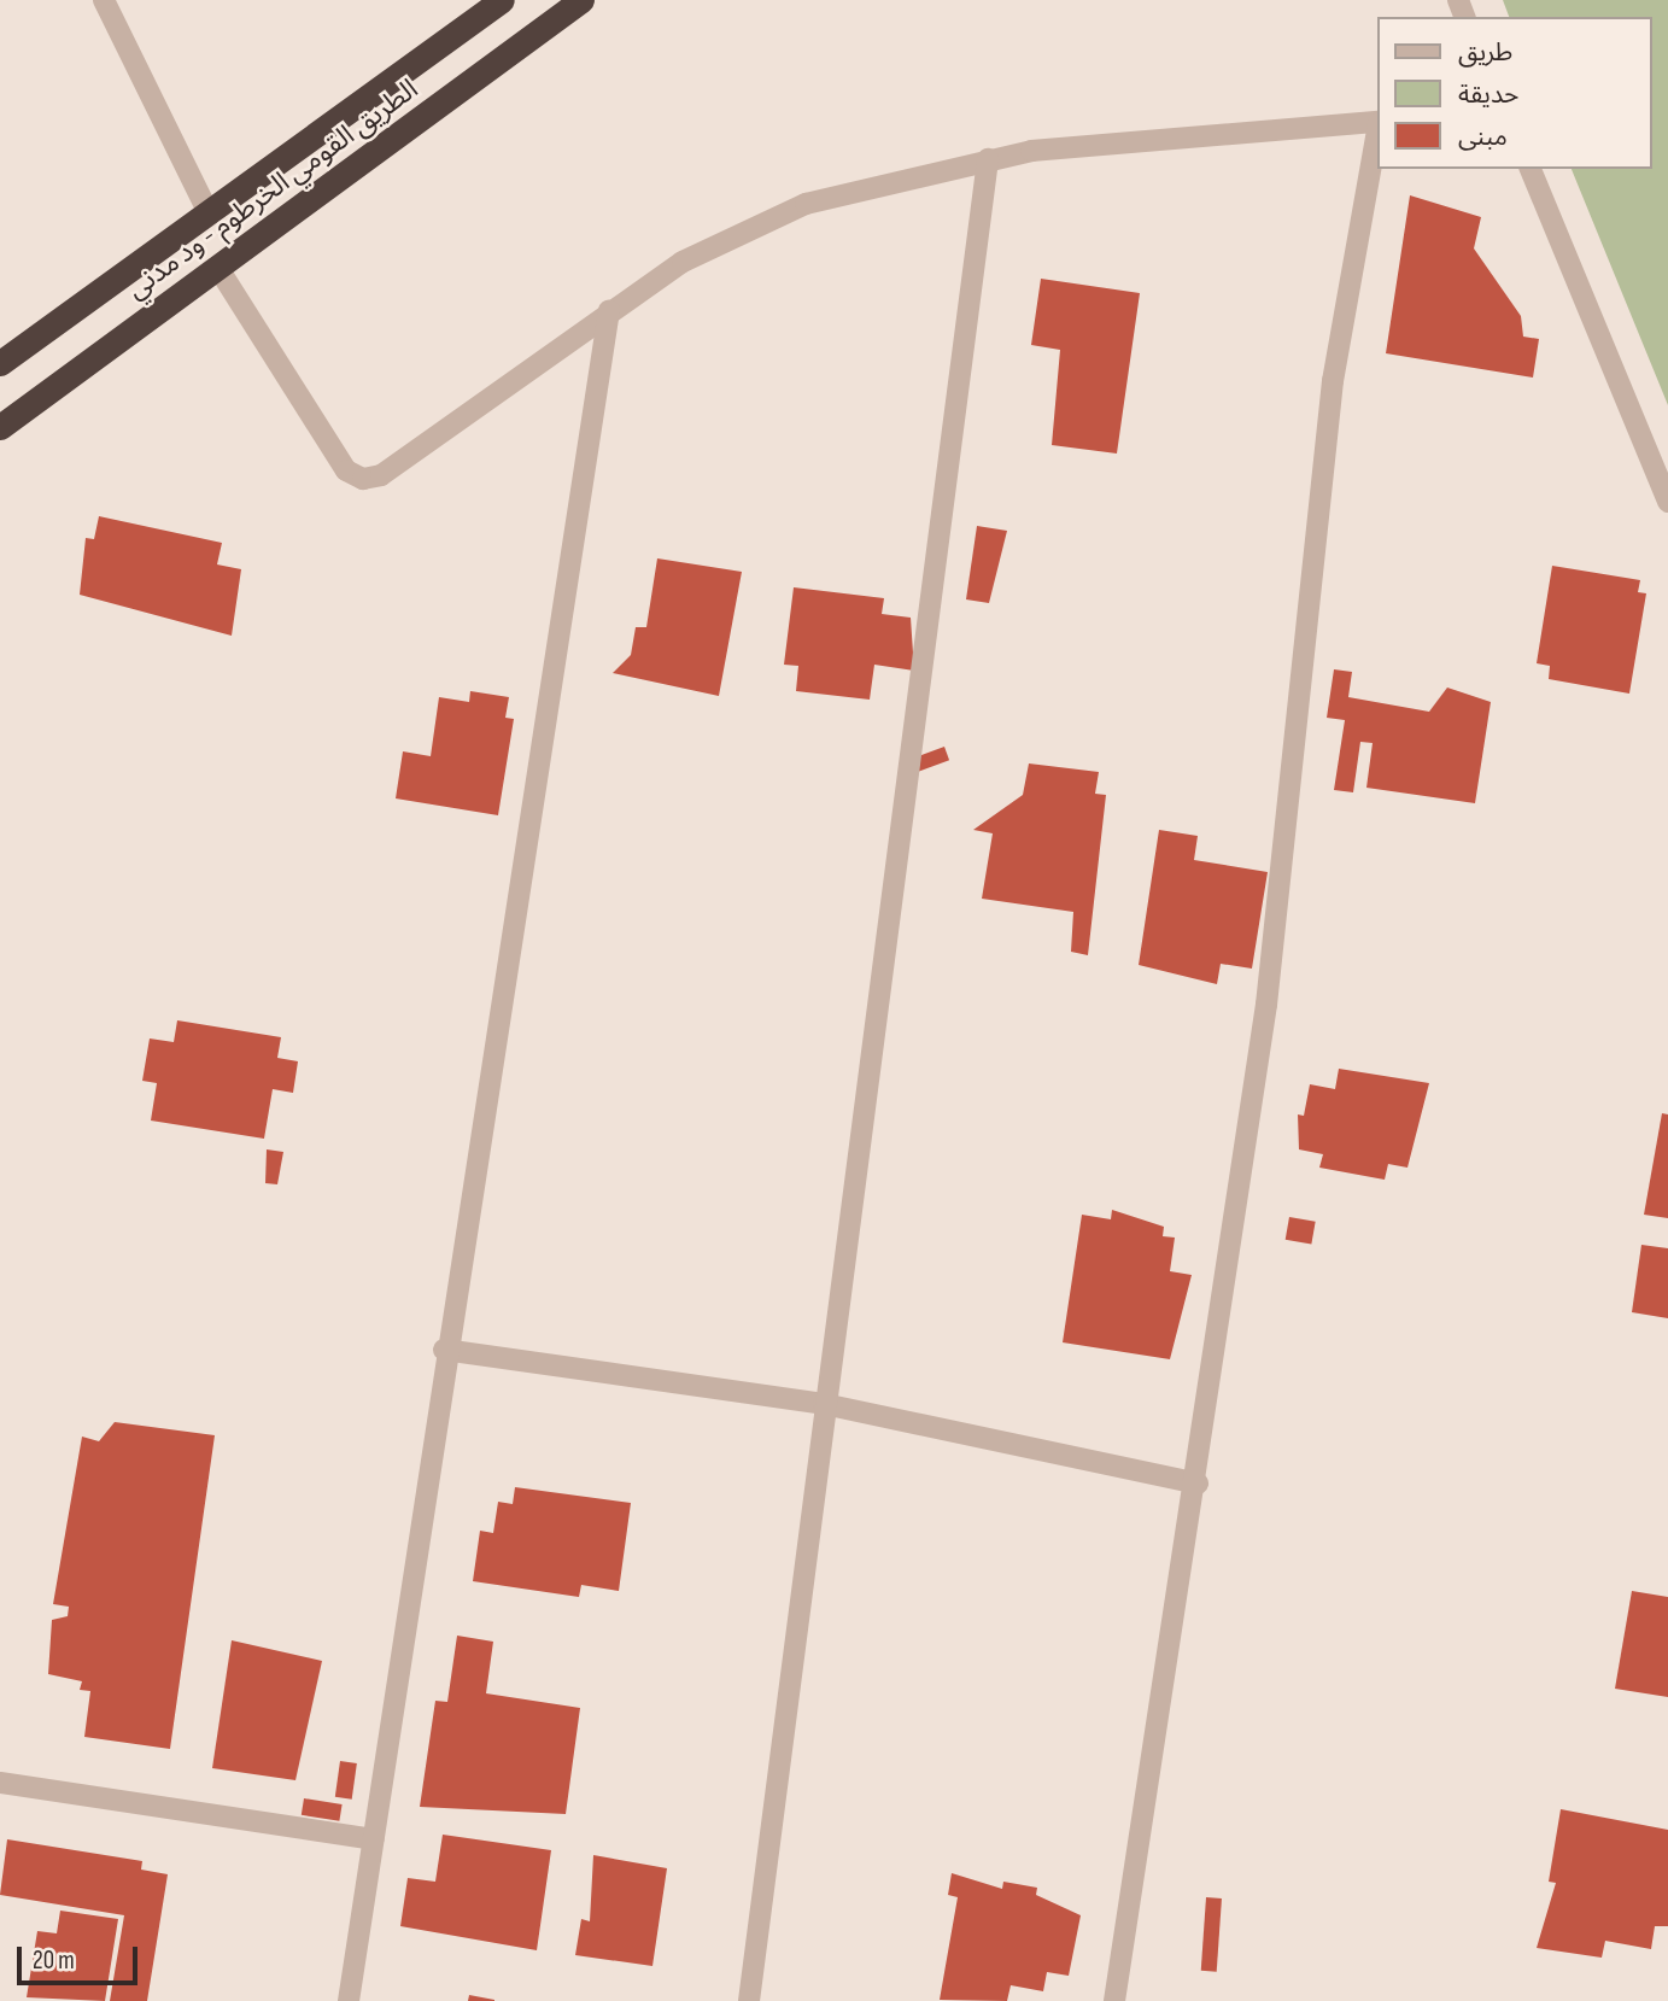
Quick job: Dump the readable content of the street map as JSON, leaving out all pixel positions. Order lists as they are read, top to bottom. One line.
{"streets":{"highway":["الطريق القومي الخرطوم - ود مدني"]},"legend":["طريق","حديقة","مبنى"],"scale_bar":"20 m"}
